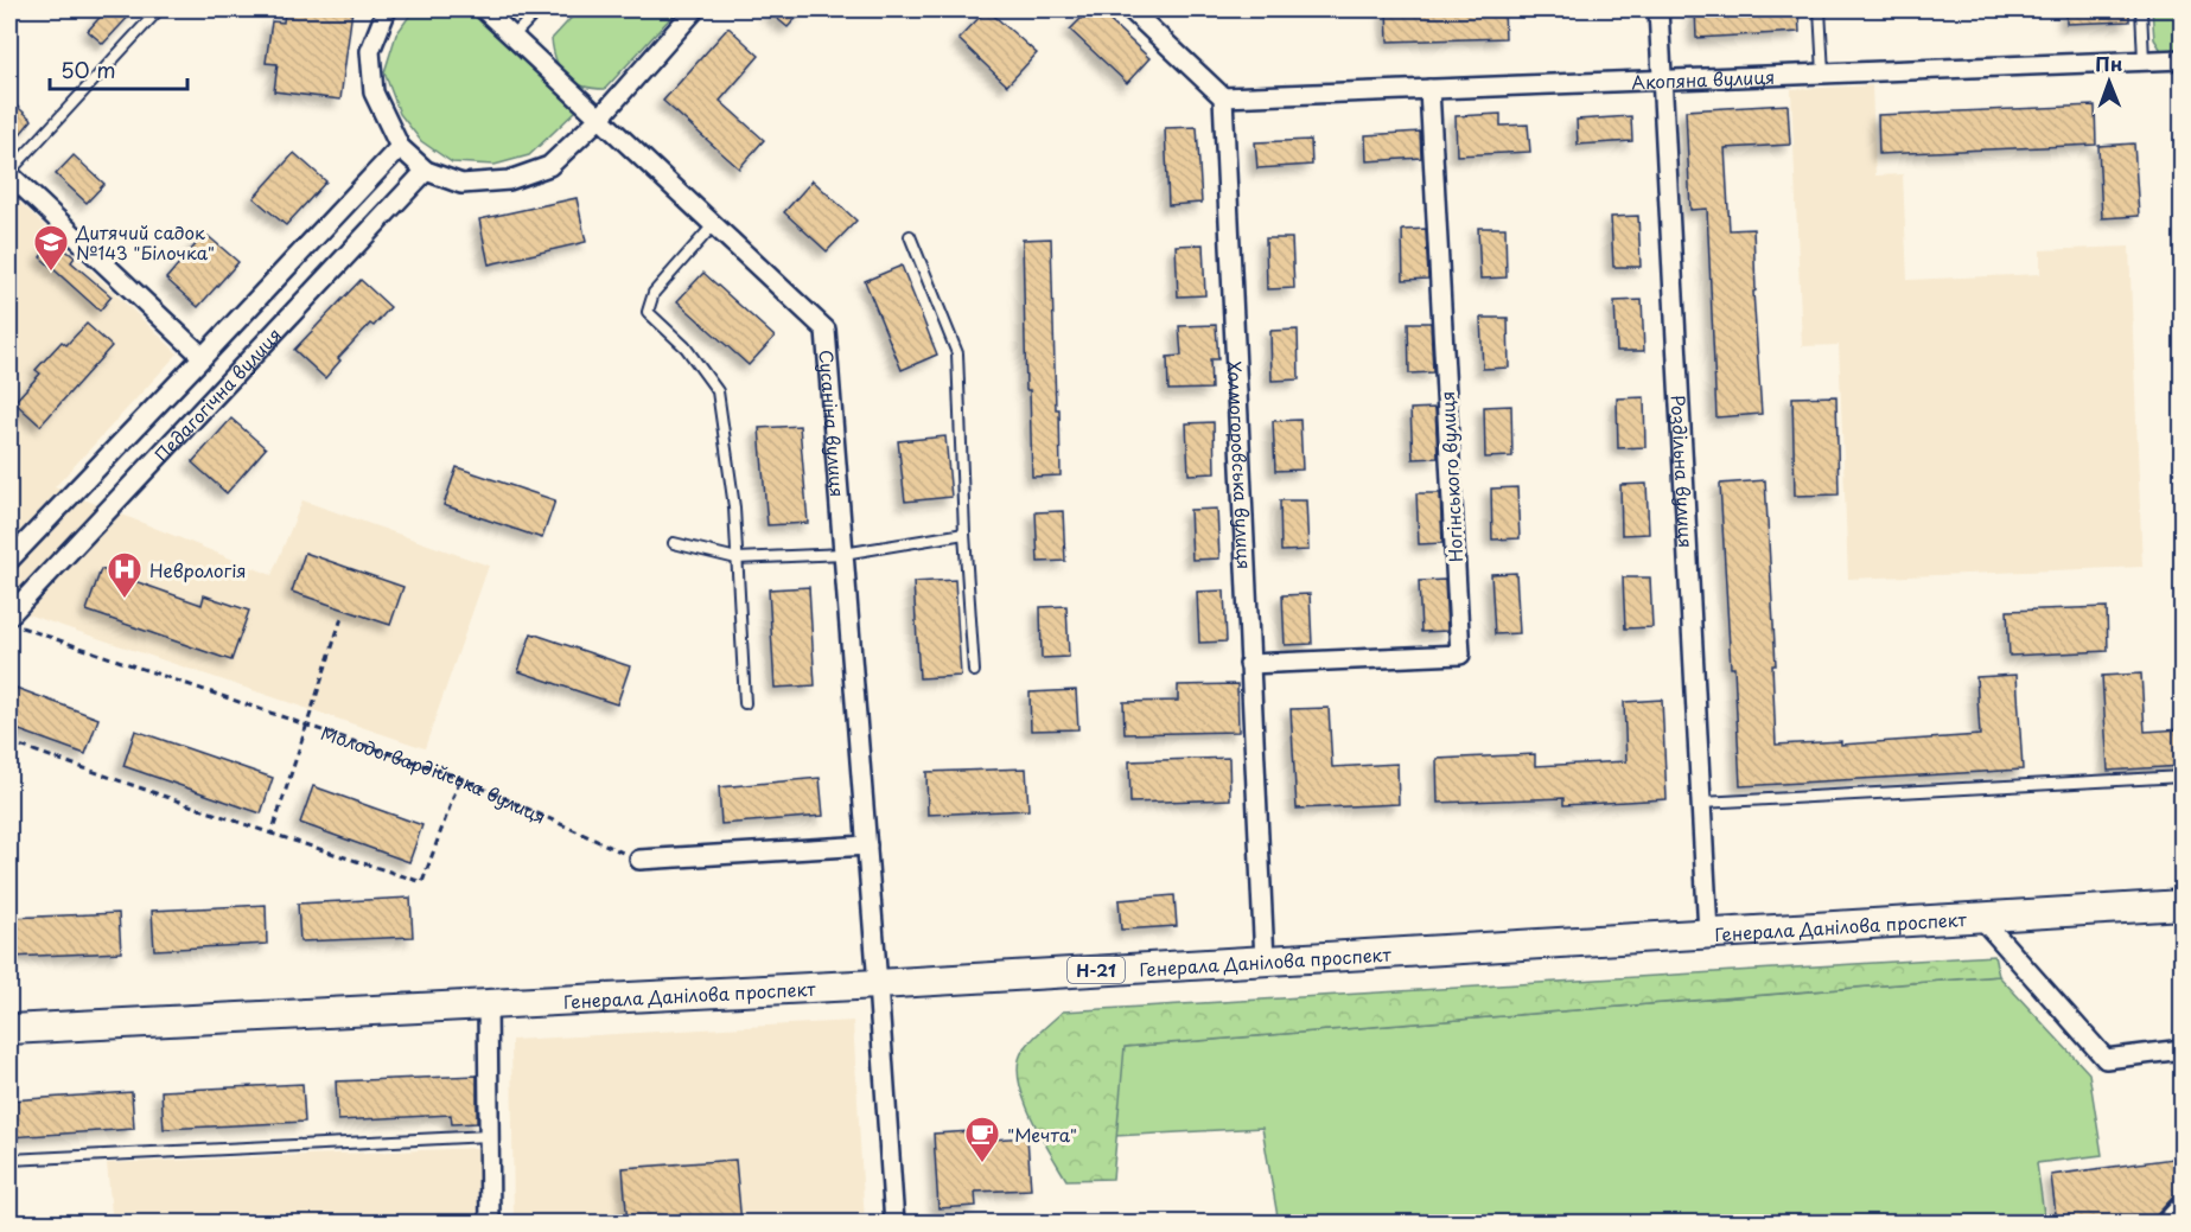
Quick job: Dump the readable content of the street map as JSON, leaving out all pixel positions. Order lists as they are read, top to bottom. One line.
{"streets":{"main road":["Генерала Данілова проспект","Н-21"],"street":["Акопяна вулиця","Педагогічна вулиця","Сусаніна вулиця","Холмогоровська вулиця","Роздільна вулиця","Ногінського вулиця"],"path":["Молодогвардійська вулиця"]},"crossings":[["Акопяна вулиця","Холмогоровська вулиця"],["Акопяна вулиця","Роздільна вулиця"],["Акопяна вулиця","Ногінського вулиця"],["Педагогічна вулиця","Молодогвардійська вулиця"],["Сусаніна вулиця","Генерала Данілова проспект"],["Холмогоровська вулиця","Ногінського вулиця"],["Холмогоровська вулиця","Генерала Данілова проспект"],["Роздільна вулиця","Генерала Данілова проспект"]],"places":{"school or university":["Дитячий садок №143 \"Білочка\""],"hospital":["Неврологія"],"cafe":["\"Мечта\""]},"scale_bar":"50 m","north":"top"}
